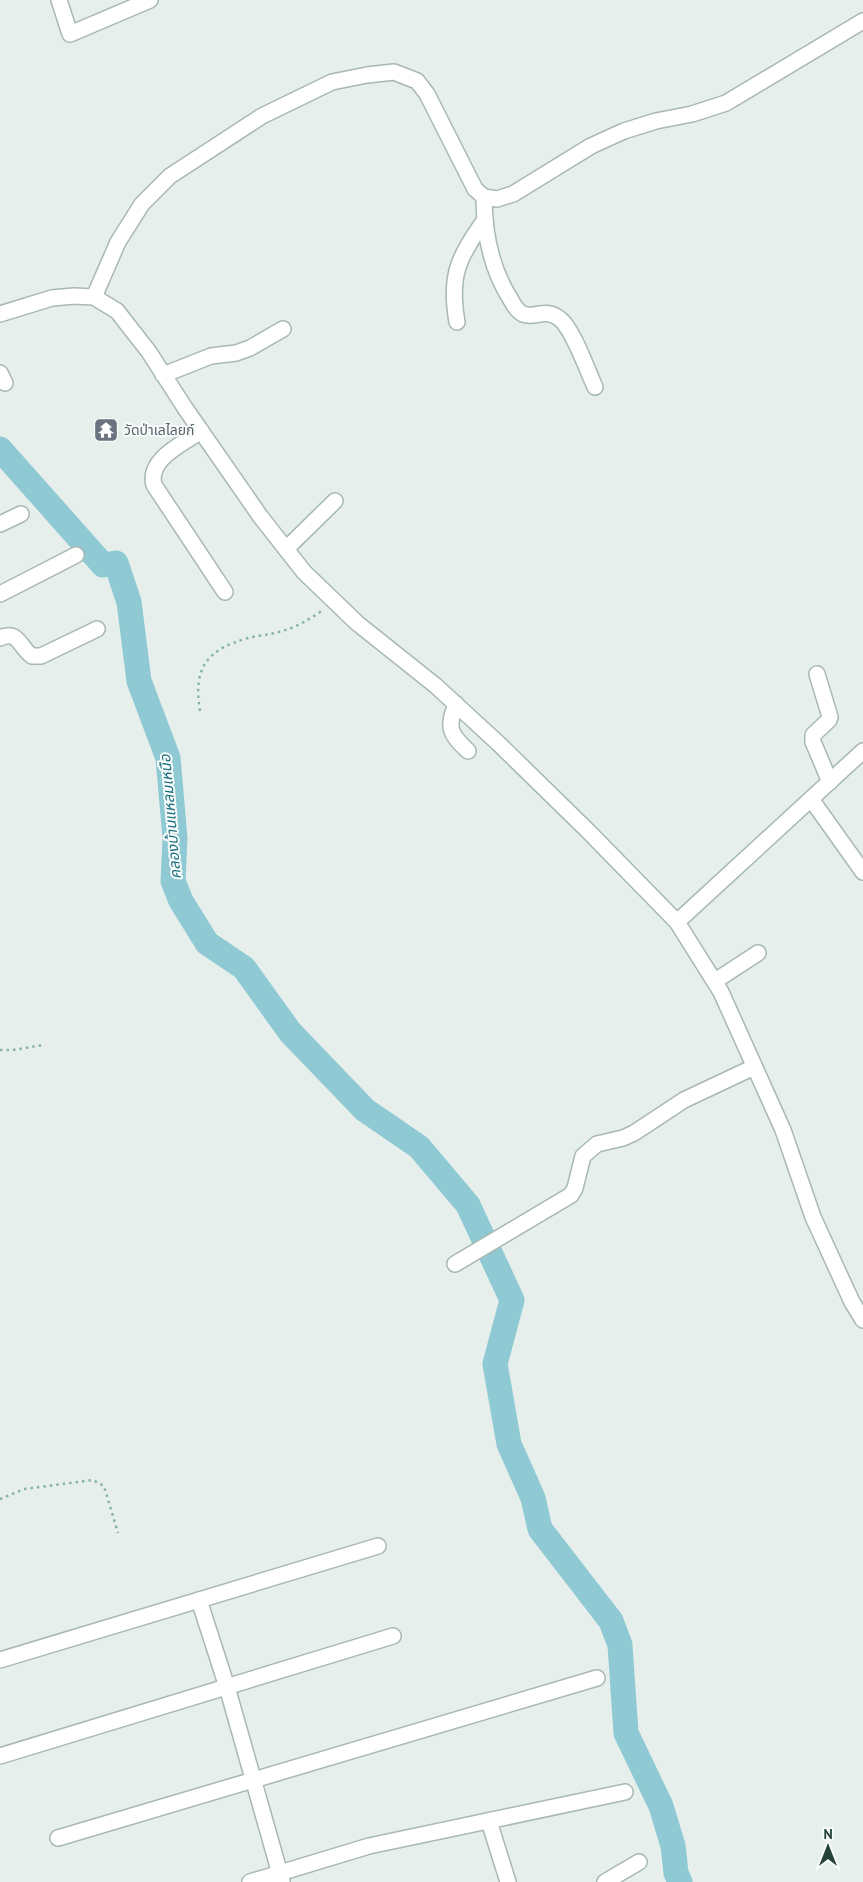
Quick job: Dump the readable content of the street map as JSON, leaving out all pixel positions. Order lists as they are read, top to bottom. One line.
{"water":["คลองบ้านแหลมเหนือ"],"places":{"temple":["วัดป่าเลไลยก์"]},"north":"top"}
